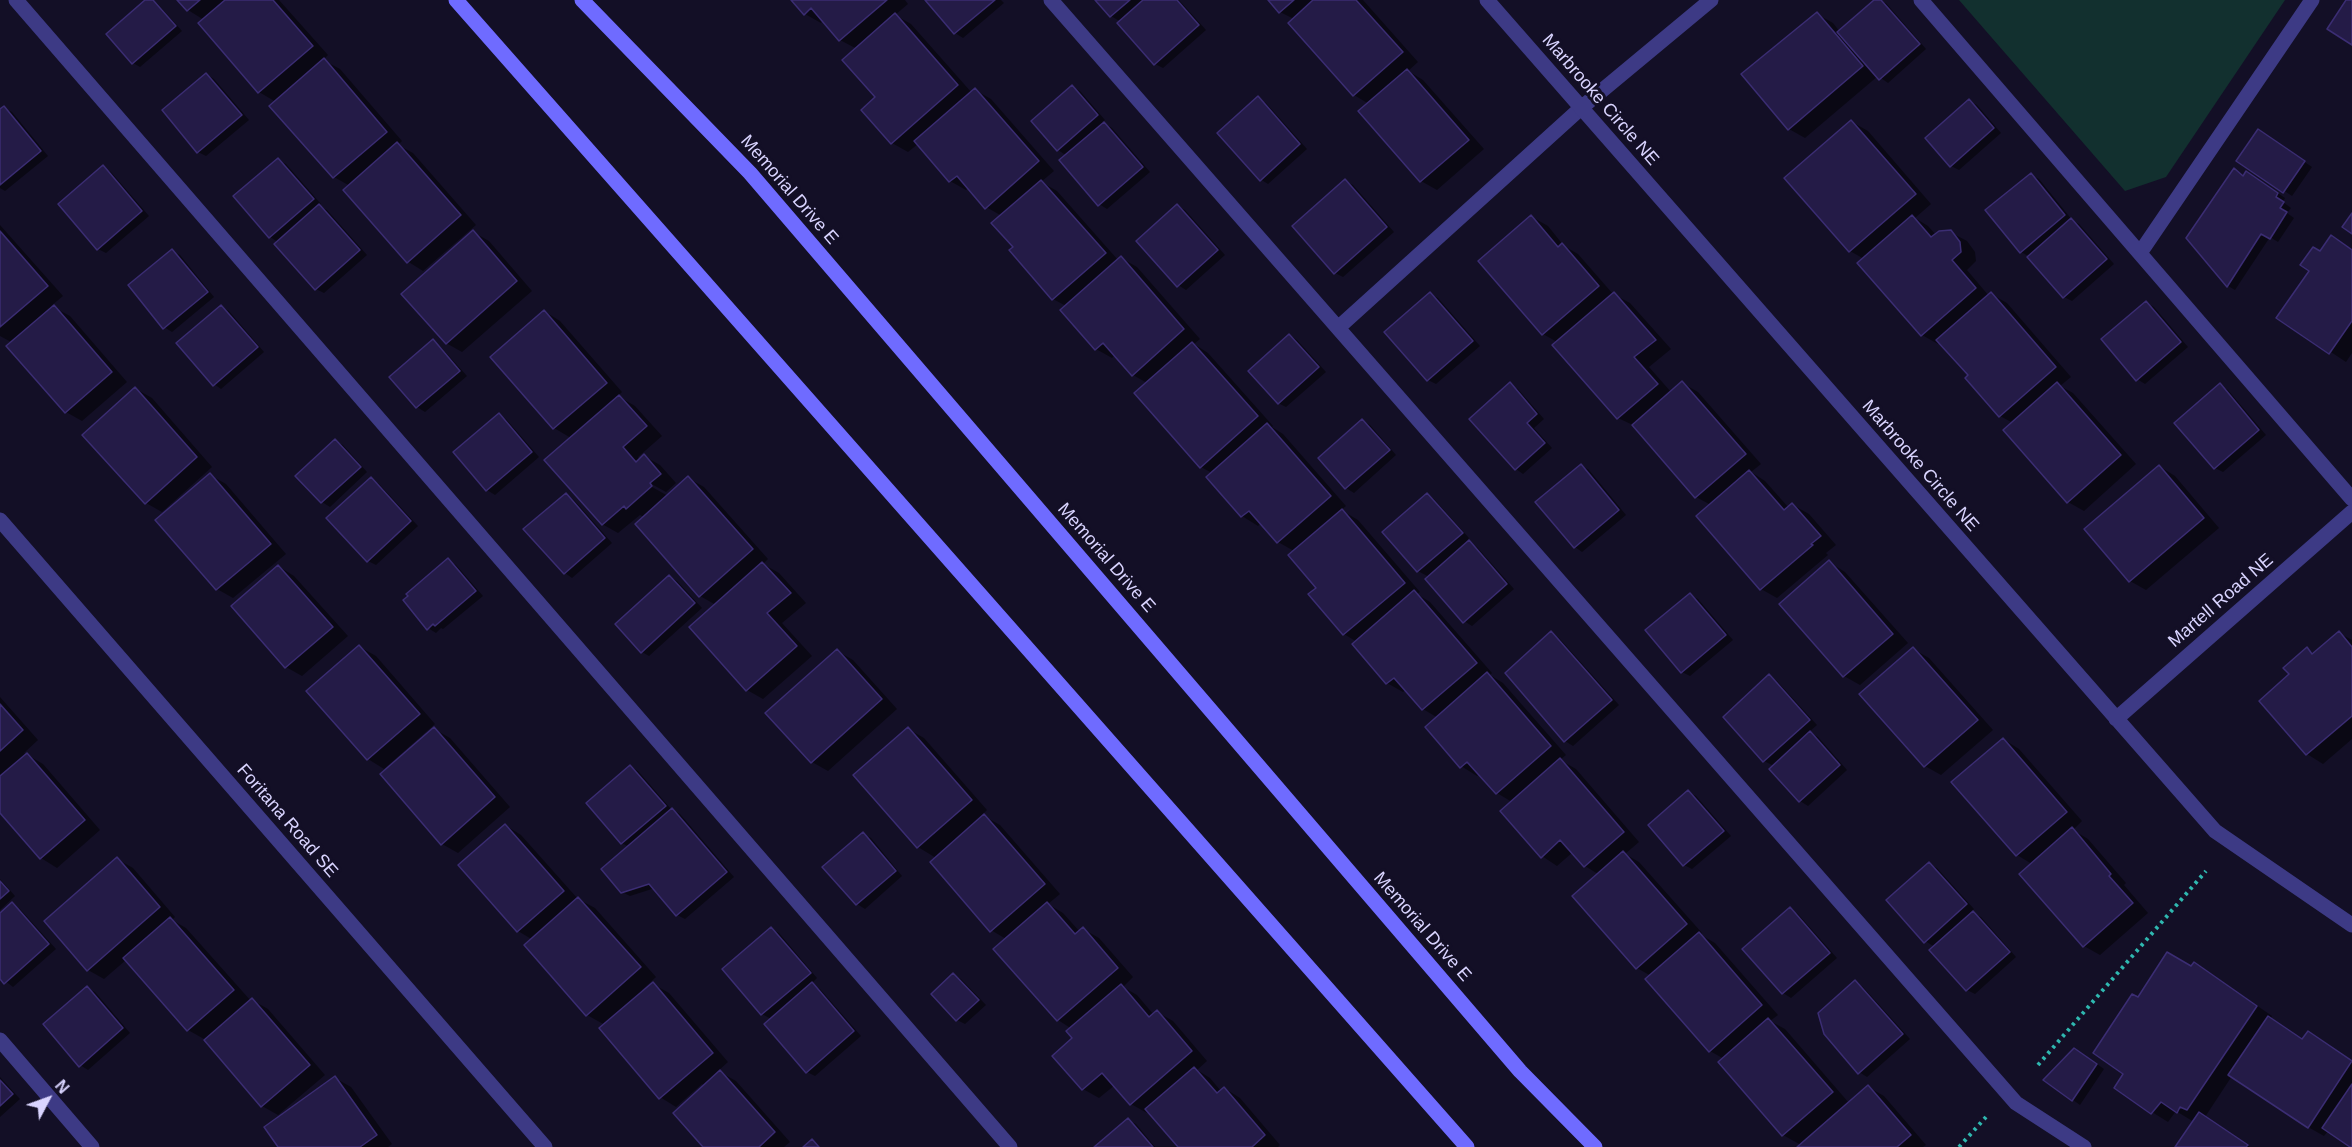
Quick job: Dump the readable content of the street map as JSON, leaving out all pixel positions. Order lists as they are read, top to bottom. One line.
{"streets":{"main road":["Memorial Drive E"],"street":["Marbrooke Circle NE","Martell Road NE","Foritana Road SE"]},"crossings":[["Marbrooke Circle NE","Martell Road NE"]],"north":"top right"}
